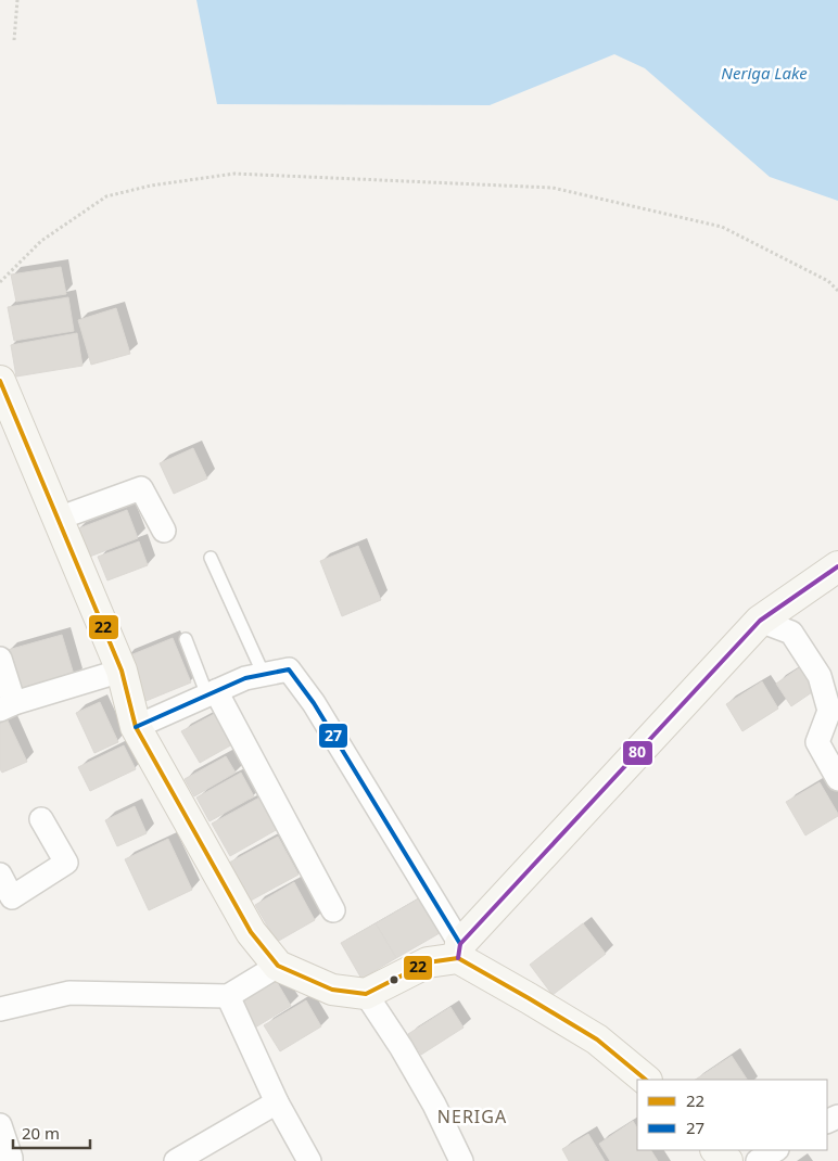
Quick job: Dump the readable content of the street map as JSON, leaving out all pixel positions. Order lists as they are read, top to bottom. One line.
{"districts":["NERIGA"],"water":["Neriga Lake"],"lines":["transit line 22","transit line 80","transit line 27"],"legend":["22","27"],"scale_bar":"20 m"}
